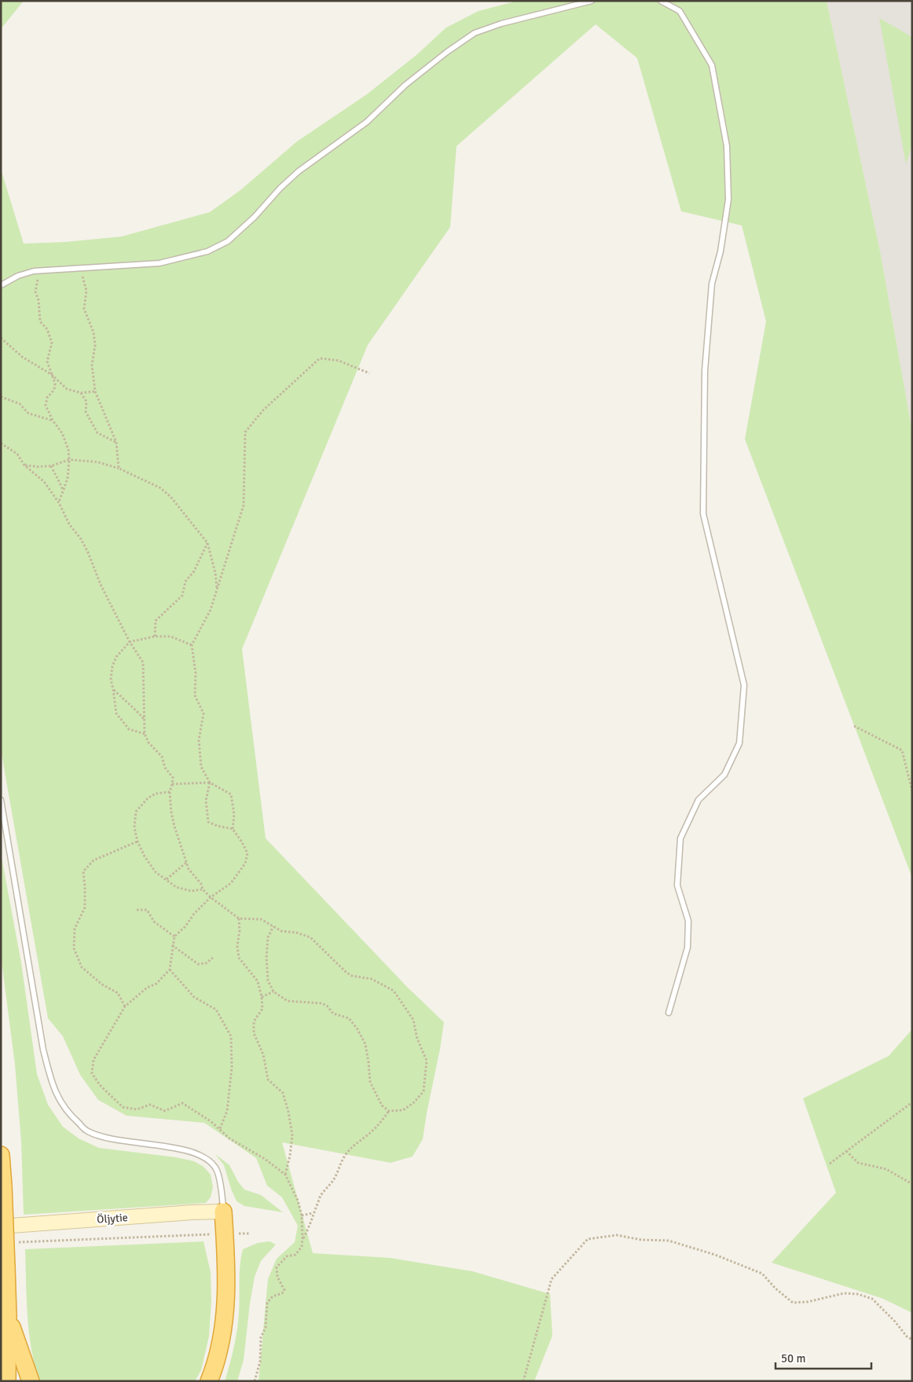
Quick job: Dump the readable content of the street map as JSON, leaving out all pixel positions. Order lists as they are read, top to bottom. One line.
{"streets":{"main road":["Öljytie"]},"scale_bar":"50 m"}
